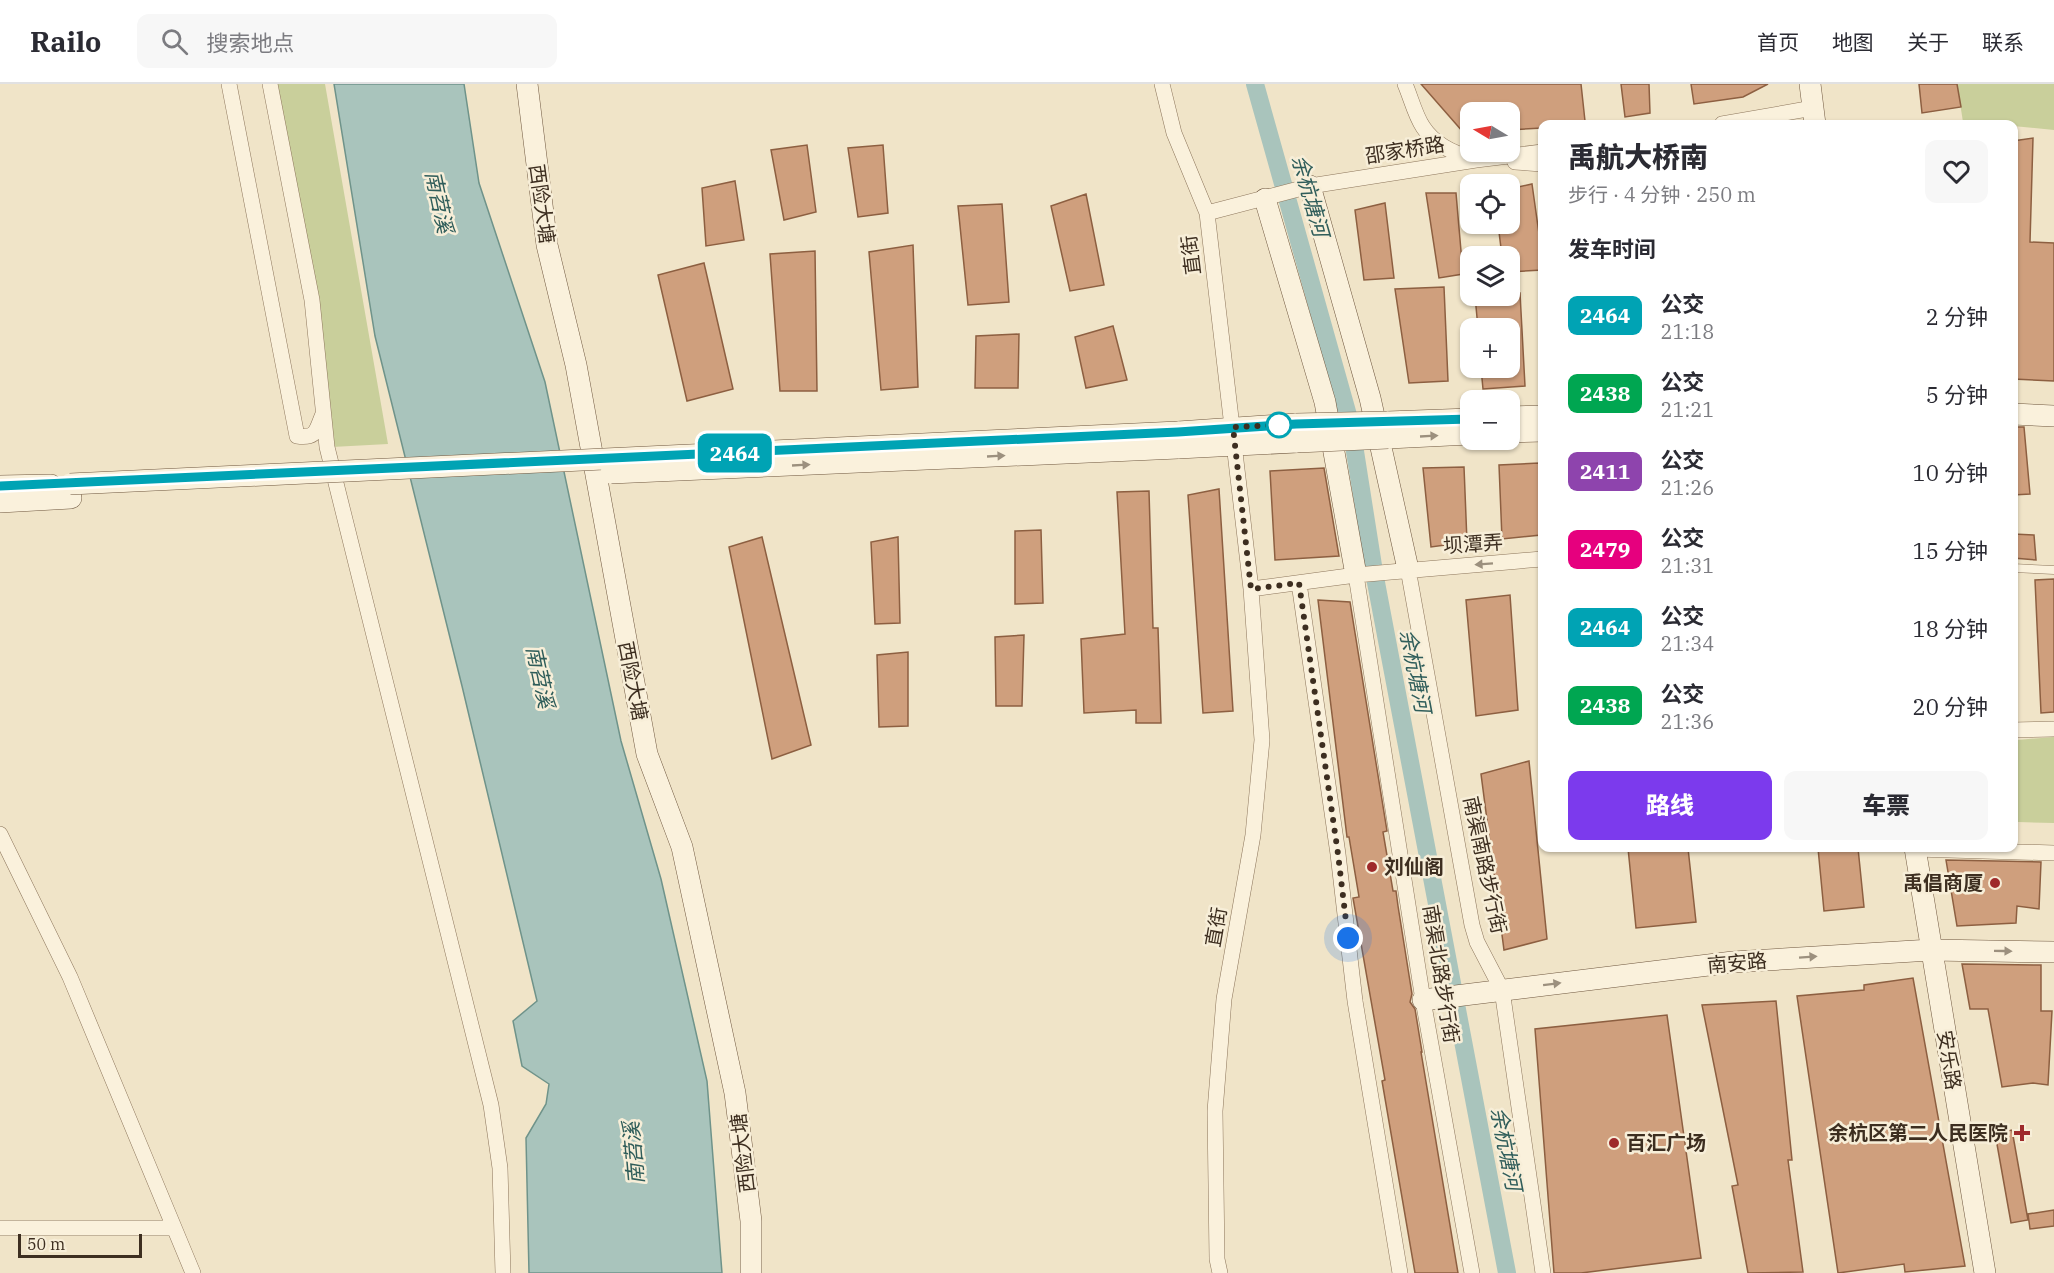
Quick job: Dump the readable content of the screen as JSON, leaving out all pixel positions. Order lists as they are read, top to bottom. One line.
{"streets":{"street":["邵家桥路","西险大塘","直街","坝潭弄","南渠南路步行街","南安路","南渠北路步行街","安乐路"]},"crossings":[["邵家桥路","直街"],["直街","坝潭弄"],["坝潭弄","南渠南路步行街"],["坝潭弄","南渠北路步行街"],["南渠南路步行街","南安路"],["南安路","南渠北路步行街"],["南安路","安乐路"]],"one_way":["坝潭弄","南安路"],"water":["余杭塘河","南苕溪"],"places":{"other":["刘仙阁","禹倡商厦","百汇广场"],"health":["余杭区第二人民医院"]},"lines":["bus line 2464"],"scale_bar":"50 m","north":"left","page":{"header":"Railo","search":"搜索地点","nav":["首页","地图","关于","联系"],"on_map":"2464","map_buttons":["+","−"],"heading":[["禹航大桥南","步行 · 4 分钟 · 250 m"],"发车时间"],"list":[{"mark":"2464","name":"公交","note":"21:18","value":"2 分钟"},{"mark":"2438","name":"公交","note":"21:21","value":"5 分钟"},{"mark":"2411","name":"公交","note":"21:26","value":"10 分钟"},{"mark":"2479","name":"公交","note":"21:31","value":"15 分钟"},{"mark":"2464","name":"公交","note":"21:34","value":"18 分钟"},{"mark":"2438","name":"公交","note":"21:36","value":"20 分钟"}],"buttons":["路线","车票"],"scale":"50 m"}}
